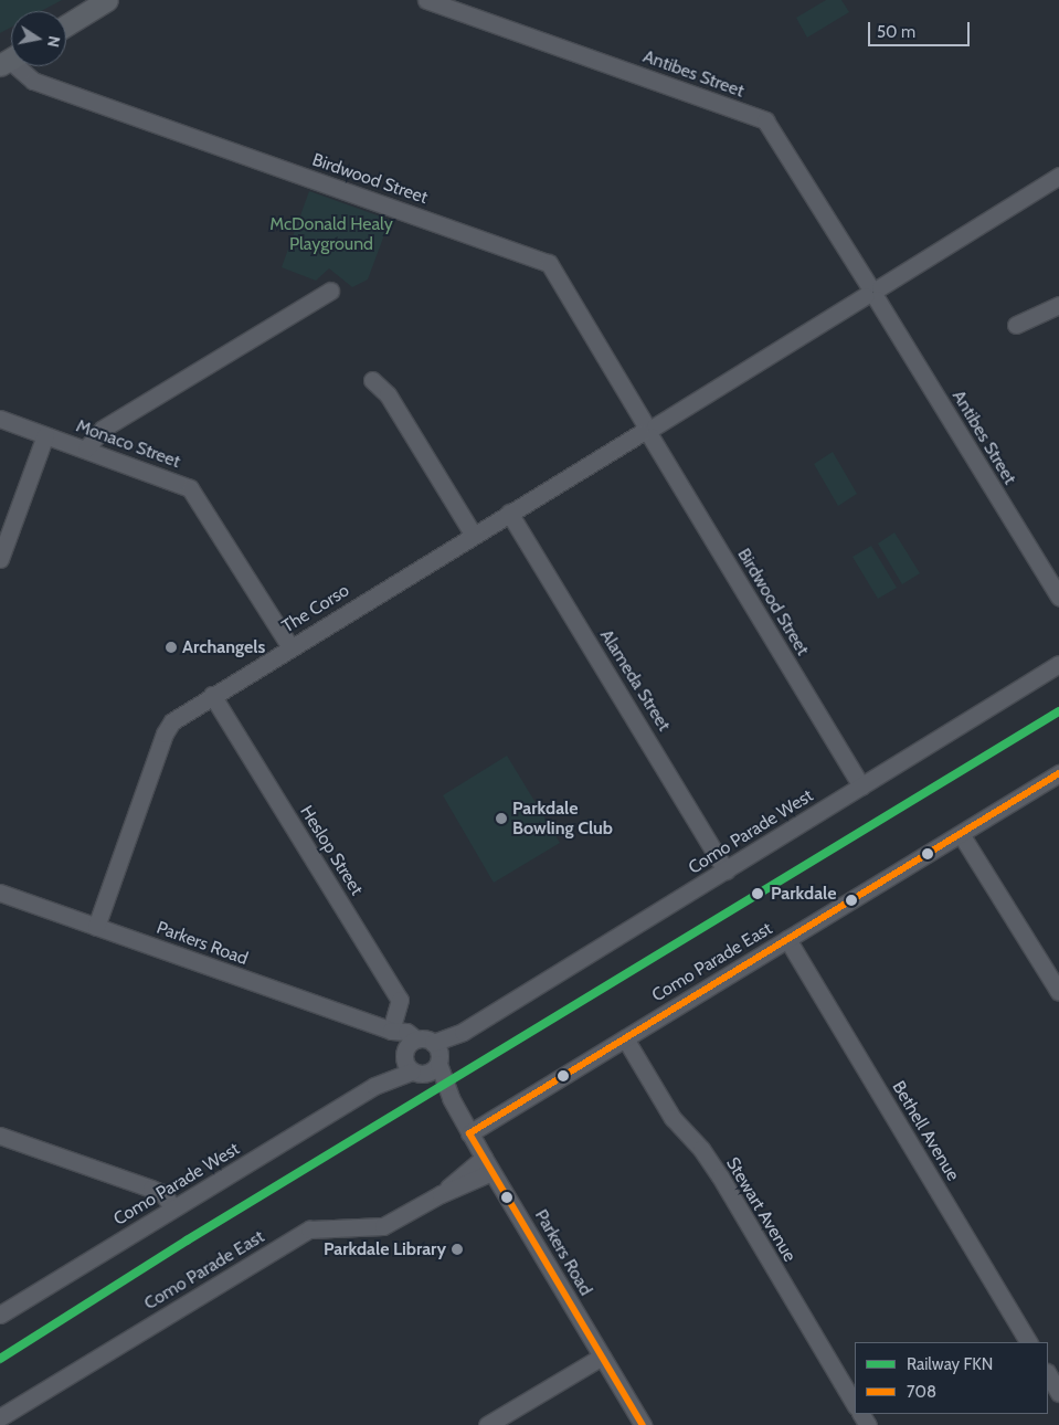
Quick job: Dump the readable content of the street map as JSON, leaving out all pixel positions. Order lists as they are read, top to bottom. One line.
{"streets":{"street":["Antibes Street","Birdwood Street","Monaco Street","The Corso","Alameda Street","Como Parade West","Heslop Street","Parkers Road","Como Parade East","Bethell Avenue","Stewart Avenue"]},"crossings":[["Antibes Street","The Corso"],["Birdwood Street","The Corso"],["Birdwood Street","Como Parade West"],["Monaco Street","The Corso"],["The Corso","Alameda Street"],["The Corso","Heslop Street"],["The Corso","Parkers Road"],["Alameda Street","Como Parade West"],["Como Parade West","Parkers Road"],["Heslop Street","Parkers Road"],["Parkers Road","Como Parade East"],["Como Parade East","Bethell Avenue"],["Como Parade East","Stewart Avenue"]],"parks":["McDonald Healy Playground"],"places":["Archangels","Parkdale Bowling Club","Parkdale","Parkdale Library"],"lines":["rail line FKN","transit line 708"],"legend":["Railway FKN","708"],"scale_bar":"50 m","north":"right"}
